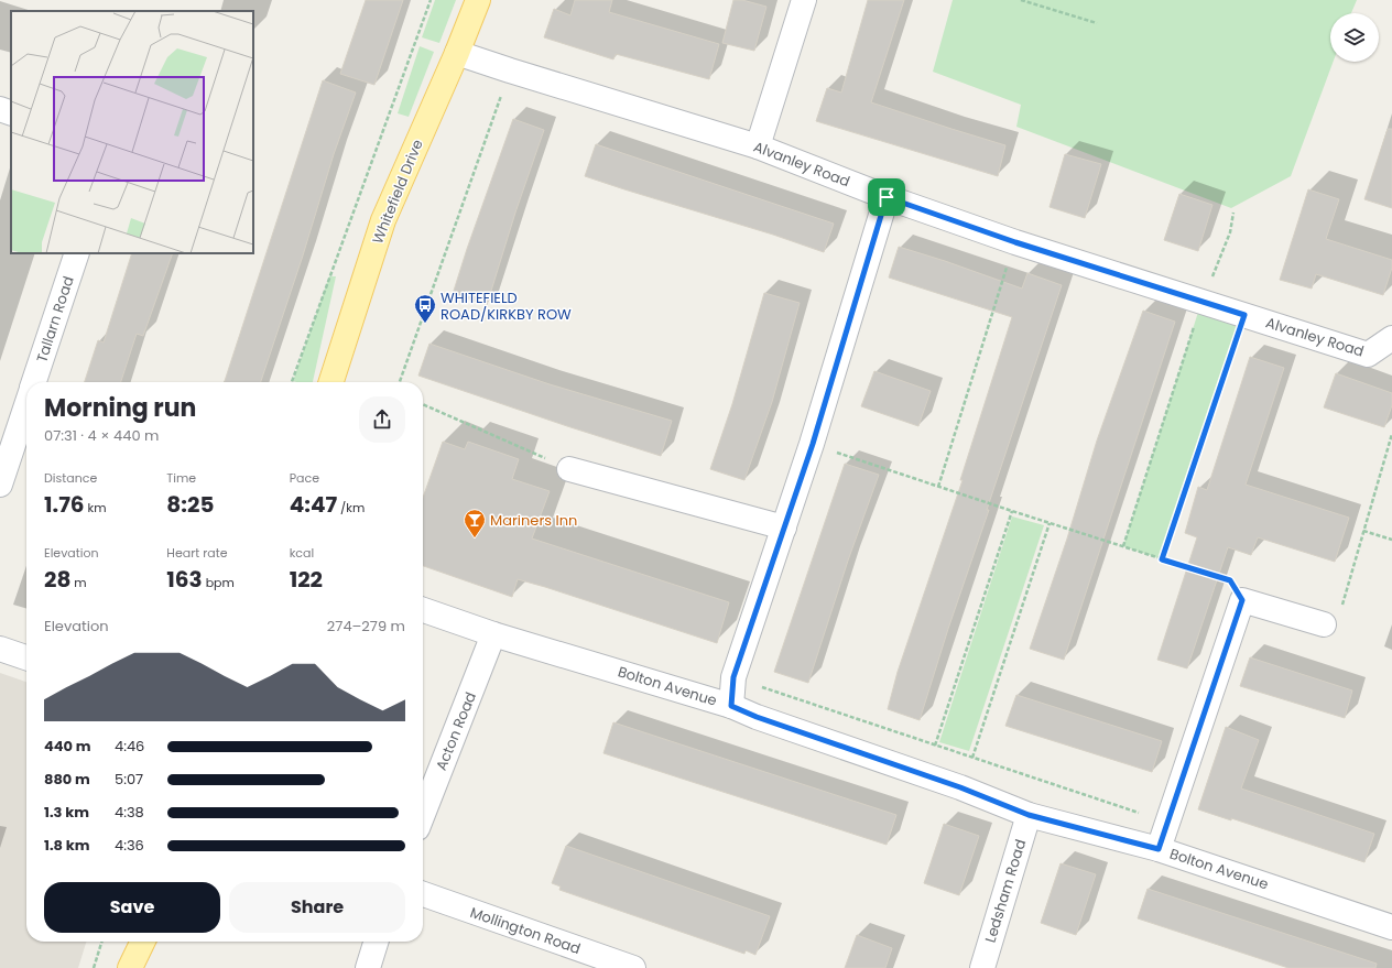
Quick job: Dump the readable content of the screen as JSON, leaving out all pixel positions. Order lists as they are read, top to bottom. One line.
{"streets":{"main road":["Whitefield Drive"],"street":["Alvanley Road","Tallarn Road","Bolton Avenue","Acton Road","Ledsham Road","Mollington Road"]},"crossings":[["Alvanley Road","Whitefield Drive"],["Bolton Avenue","Acton Road"],["Bolton Avenue","Ledsham Road"]],"places":{"bus stop":["WHITEFIELD ROAD/KIRKBY ROW"],"bar":["Mariners Inn"]},"page":{"heading":["Morning run","07:31 · 4 × 440 m"],"stats":[["Distance","1.76 km"],["Time","8:25"],["Pace","4:47 /km"],["Elevation","28 m"],["Heart rate","163 bpm"],["kcal","122"]],"chart":["Elevation","274–279 m"],"list":[{"name":"440 m","note":"4:46"},{"name":"880 m","note":"5:07"},{"name":"1.3 km","note":"4:38"},{"name":"1.8 km","note":"4:36"}],"buttons":["Save","Share"]}}
